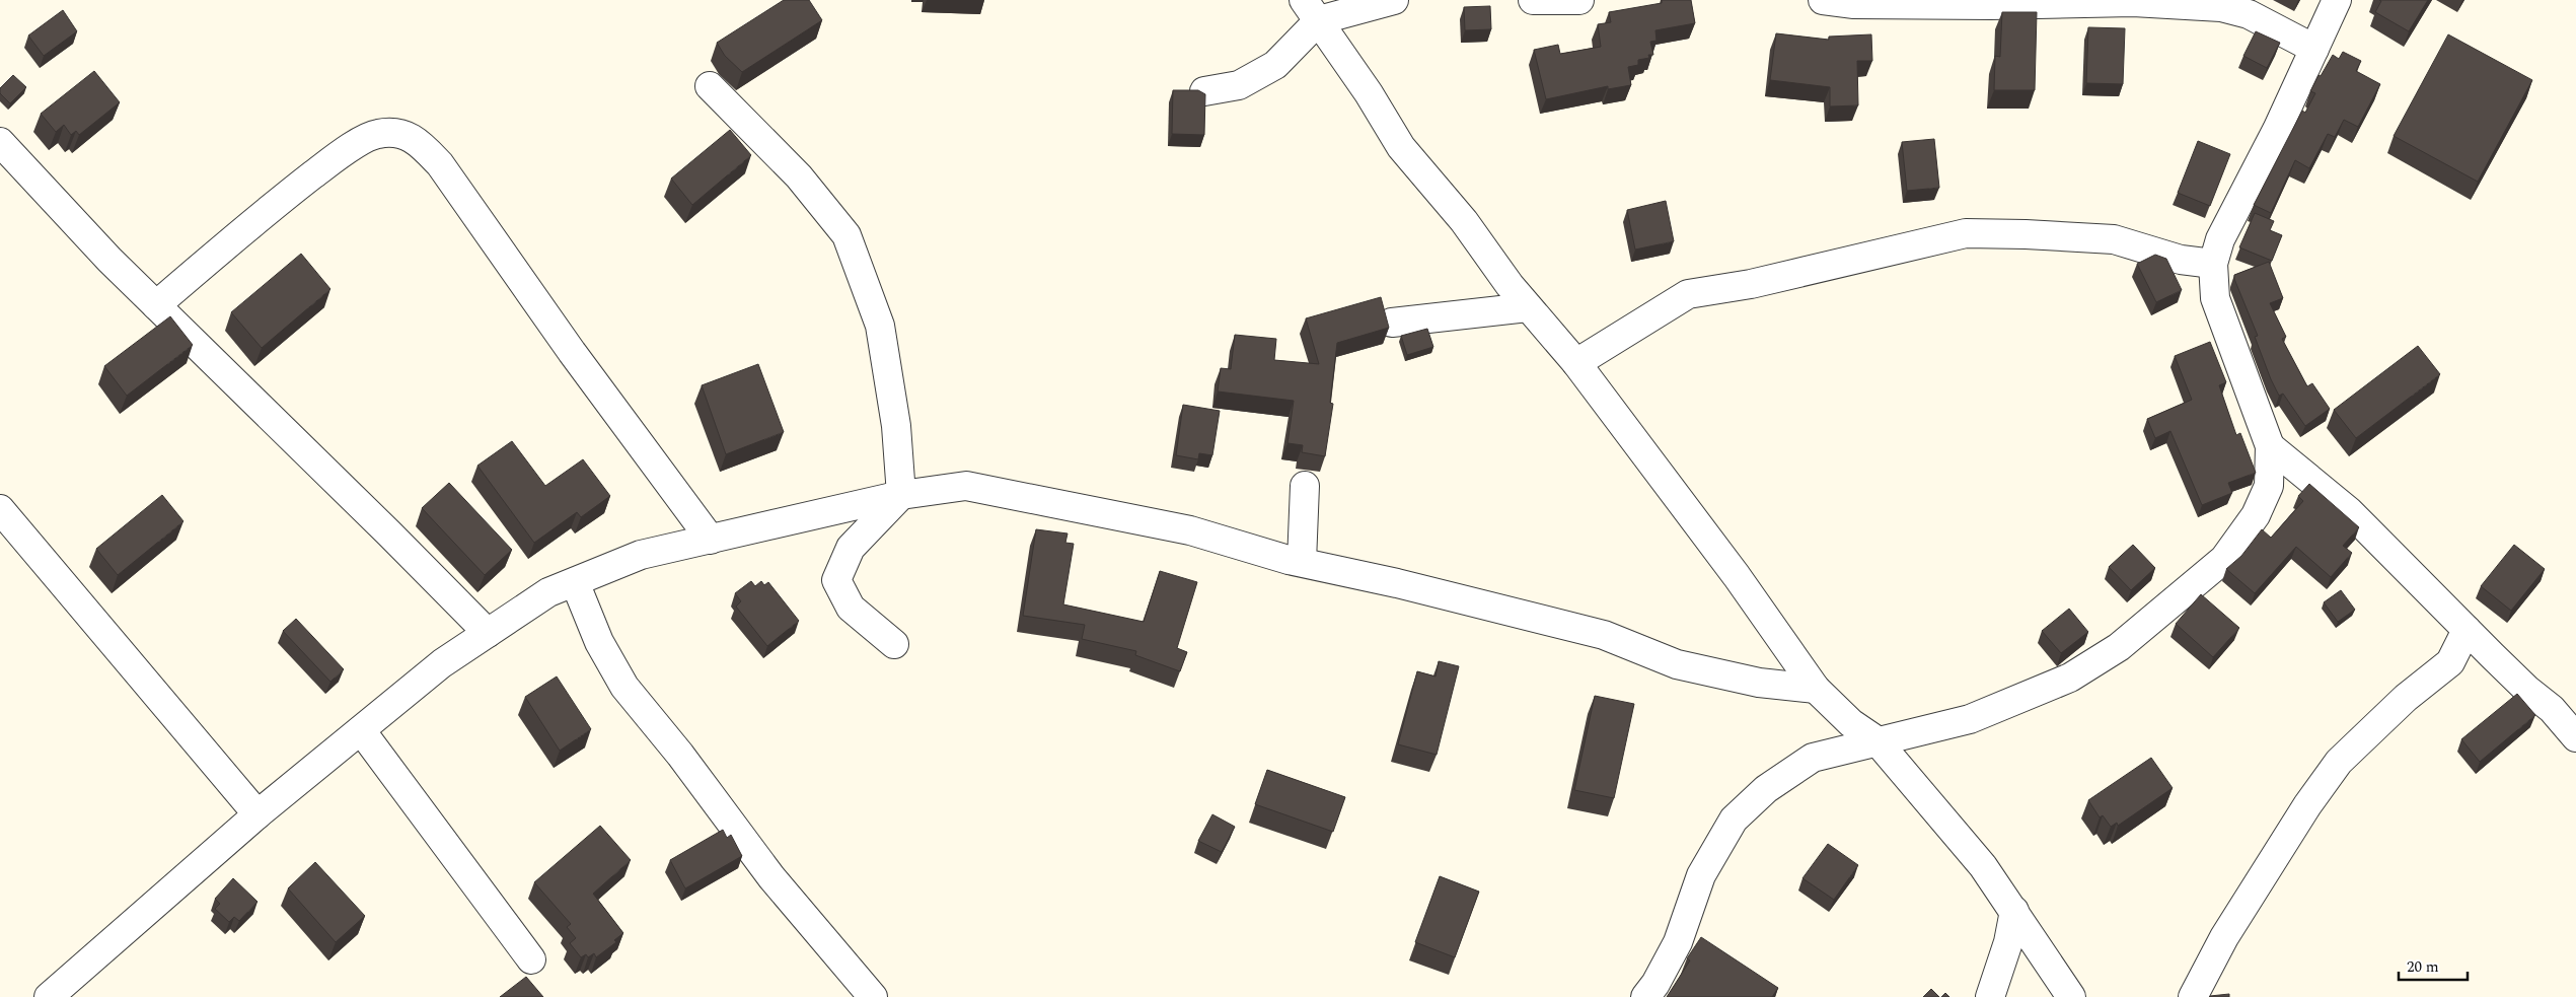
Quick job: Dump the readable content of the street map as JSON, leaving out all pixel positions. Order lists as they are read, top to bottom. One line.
{"scale_bar":"20 m"}
